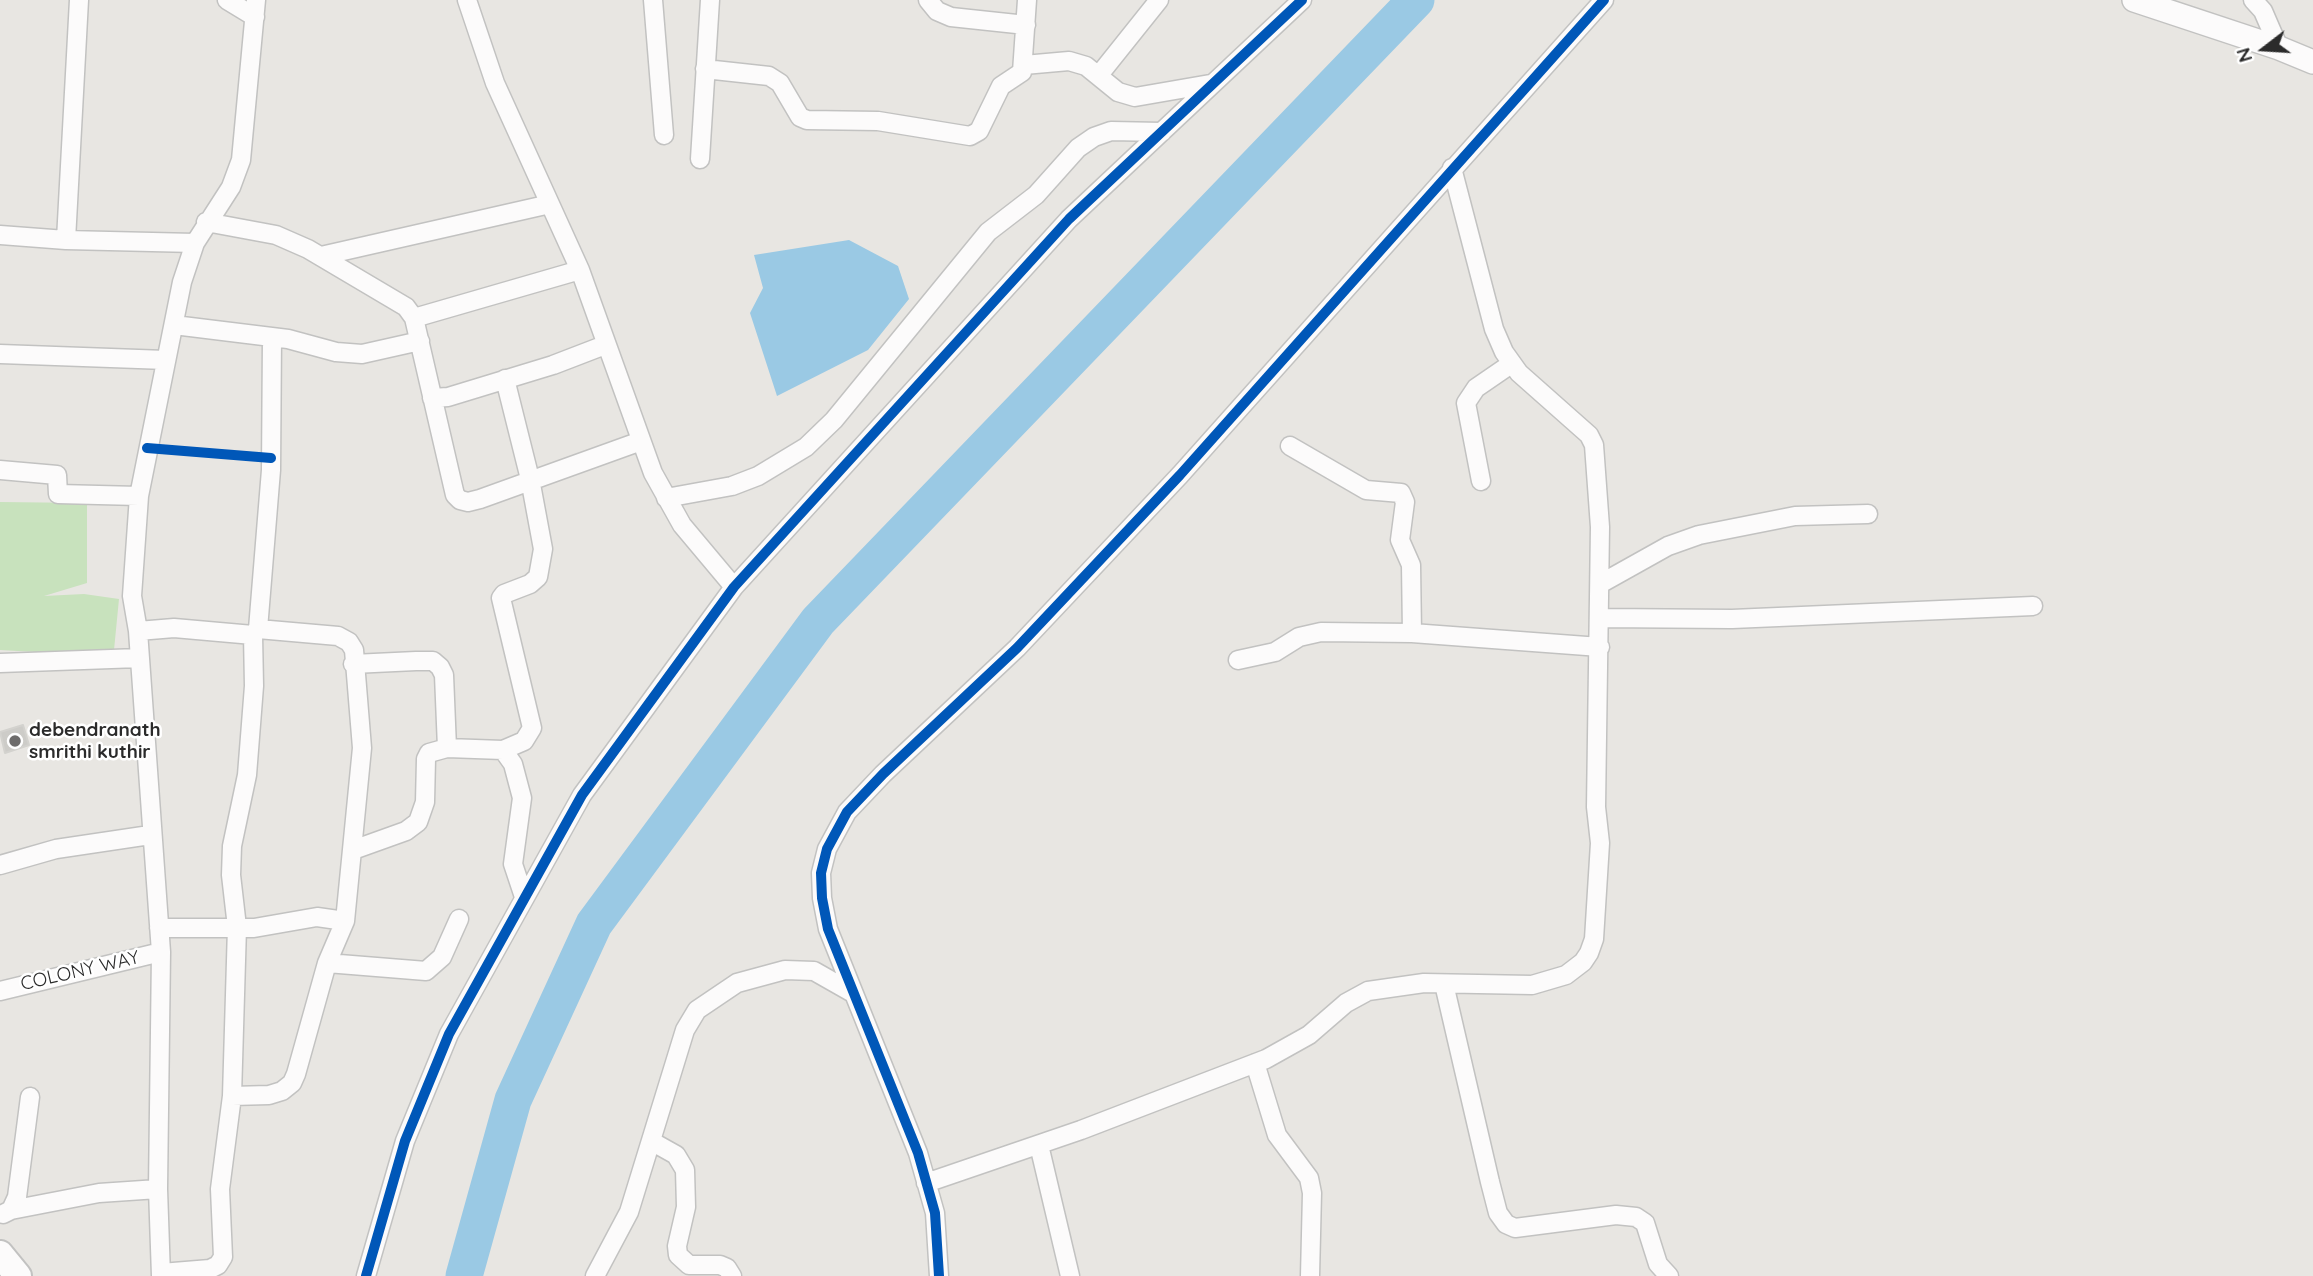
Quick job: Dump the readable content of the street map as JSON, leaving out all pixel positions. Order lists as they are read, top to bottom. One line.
{"streets":{"street":["COLONY WAY"]},"places":["debendranath smrithi kuthir"],"north":"left"}
